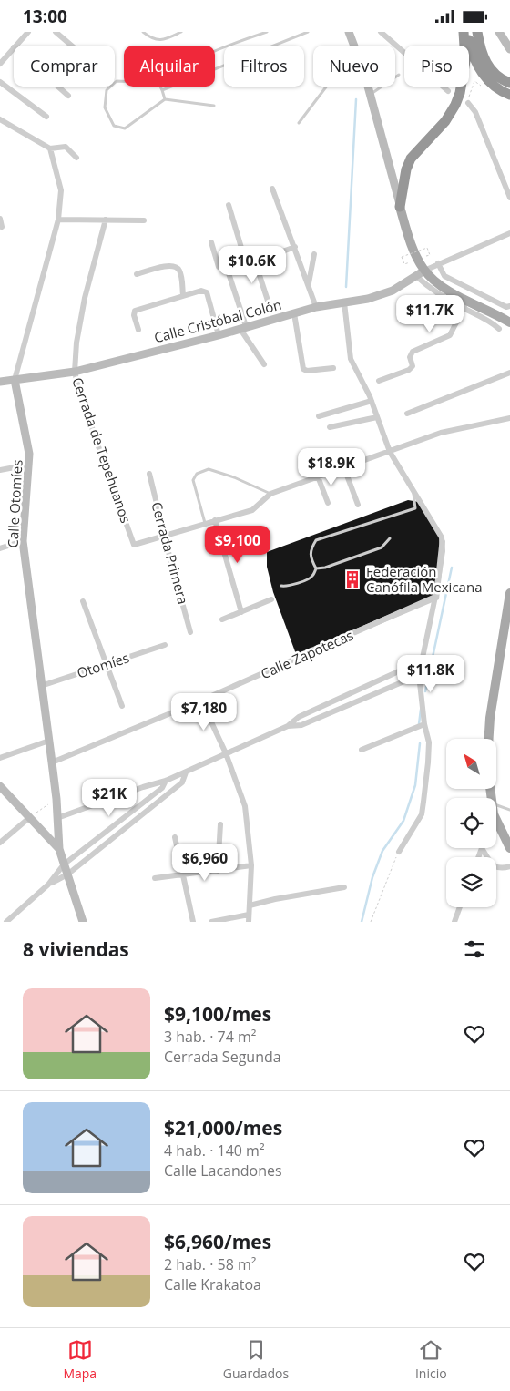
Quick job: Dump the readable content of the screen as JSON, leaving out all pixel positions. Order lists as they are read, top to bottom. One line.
{"streets":{"street":["Calle Cristóbal Colón","Cerrada de Tepehuanos","Calle Otomíes","Cerrada Primera","Calle Zapotecas","Otomíes"]},"crossings":[["Calle Cristóbal Colón","Cerrada de Tepehuanos"],["Calle Cristóbal Colón","Calle Otomíes"],["Cerrada de Tepehuanos","Cerrada Primera"],["Calle Otomíes","Calle Zapotecas"],["Calle Otomíes","Otomíes"]],"places":{"building":["Federación Canófila Mexicana"]},"north":"top left","page":{"status":"13:00","chip":["Comprar","Alquilar","Filtros","Nuevo","Piso"],"price":["$10.6K","$11.7K","$18.9K","$9,100","$11.8K","$7,180","$21K","$6,960"],"heading":"8 viviendas","list":[{"name":"$9,100/mes","note":"3 hab. · 74 m² · Cerrada Segunda"},{"name":"$21,000/mes","note":"4 hab. · 140 m² · Calle Lacandones"},{"name":"$6,960/mes","note":"2 hab. · 58 m² · Calle Krakatoa"}],"tabs":["Mapa","Guardados","Inicio"]}}
